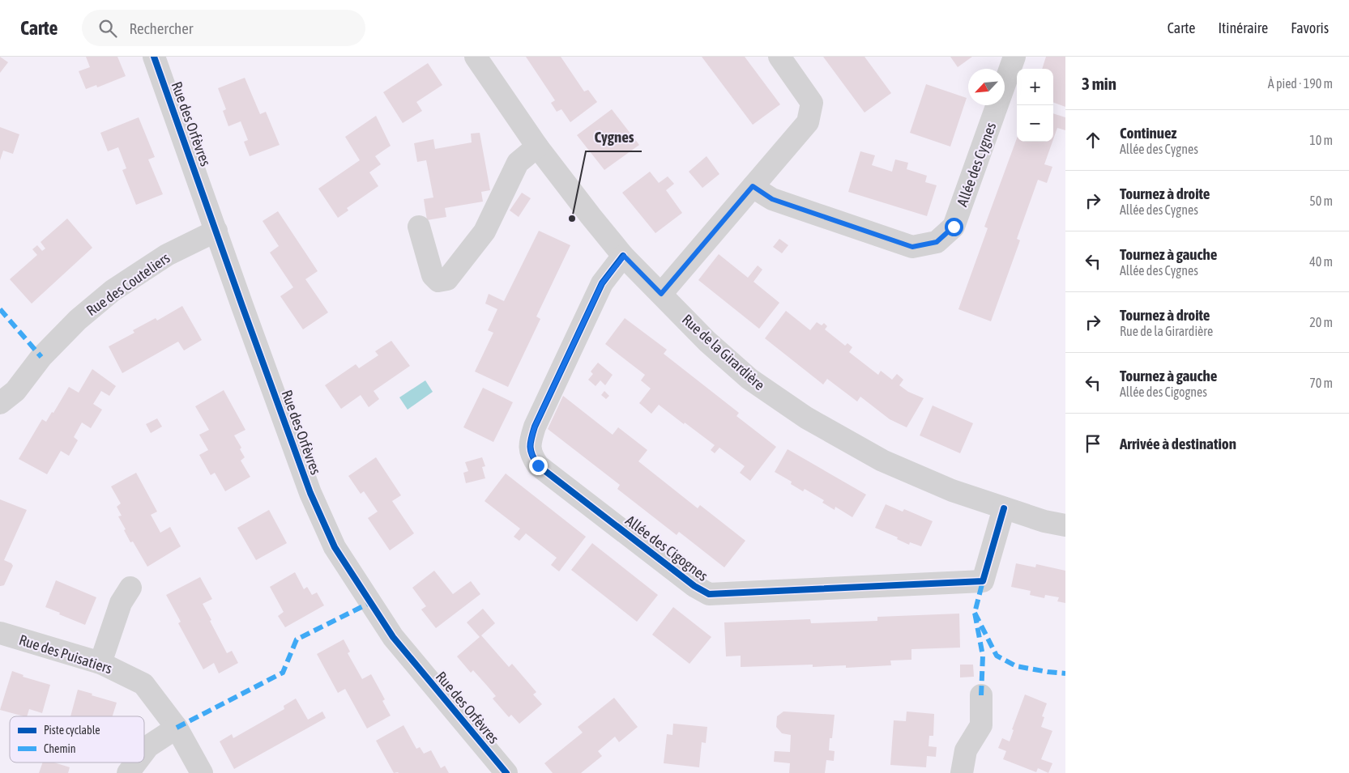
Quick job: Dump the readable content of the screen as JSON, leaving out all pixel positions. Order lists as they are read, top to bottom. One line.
{"streets":{"street":["Rue des Orfèvres","Allée des Cygnes","Rue des Couteliers","Rue de la Girardière","Allée des Cigognes","Rue des Puisatiers"]},"crossings":[["Rue des Orfèvres","Rue des Couteliers"],["Rue de la Girardière","Allée des Cigognes"]],"places":["Cygnes"],"legend":["Piste cyclable","Chemin"],"north":"bottom left","page":{"header":"Carte","search":"Rechercher","nav":["Carte","Itinéraire","Favoris"],"heading":["3 min","À pied · 190 m"],"map_buttons":["+","−"],"list":[["Continuez","Allée des Cygnes","10 m"],["Tournez à droite","Allée des Cygnes","50 m"],["Tournez à gauche","Allée des Cygnes","40 m"],["Tournez à droite","Rue de la Girardière","20 m"],["Tournez à gauche","Allée des Cigognes","70 m"],"Arrivée à destination"]}}
